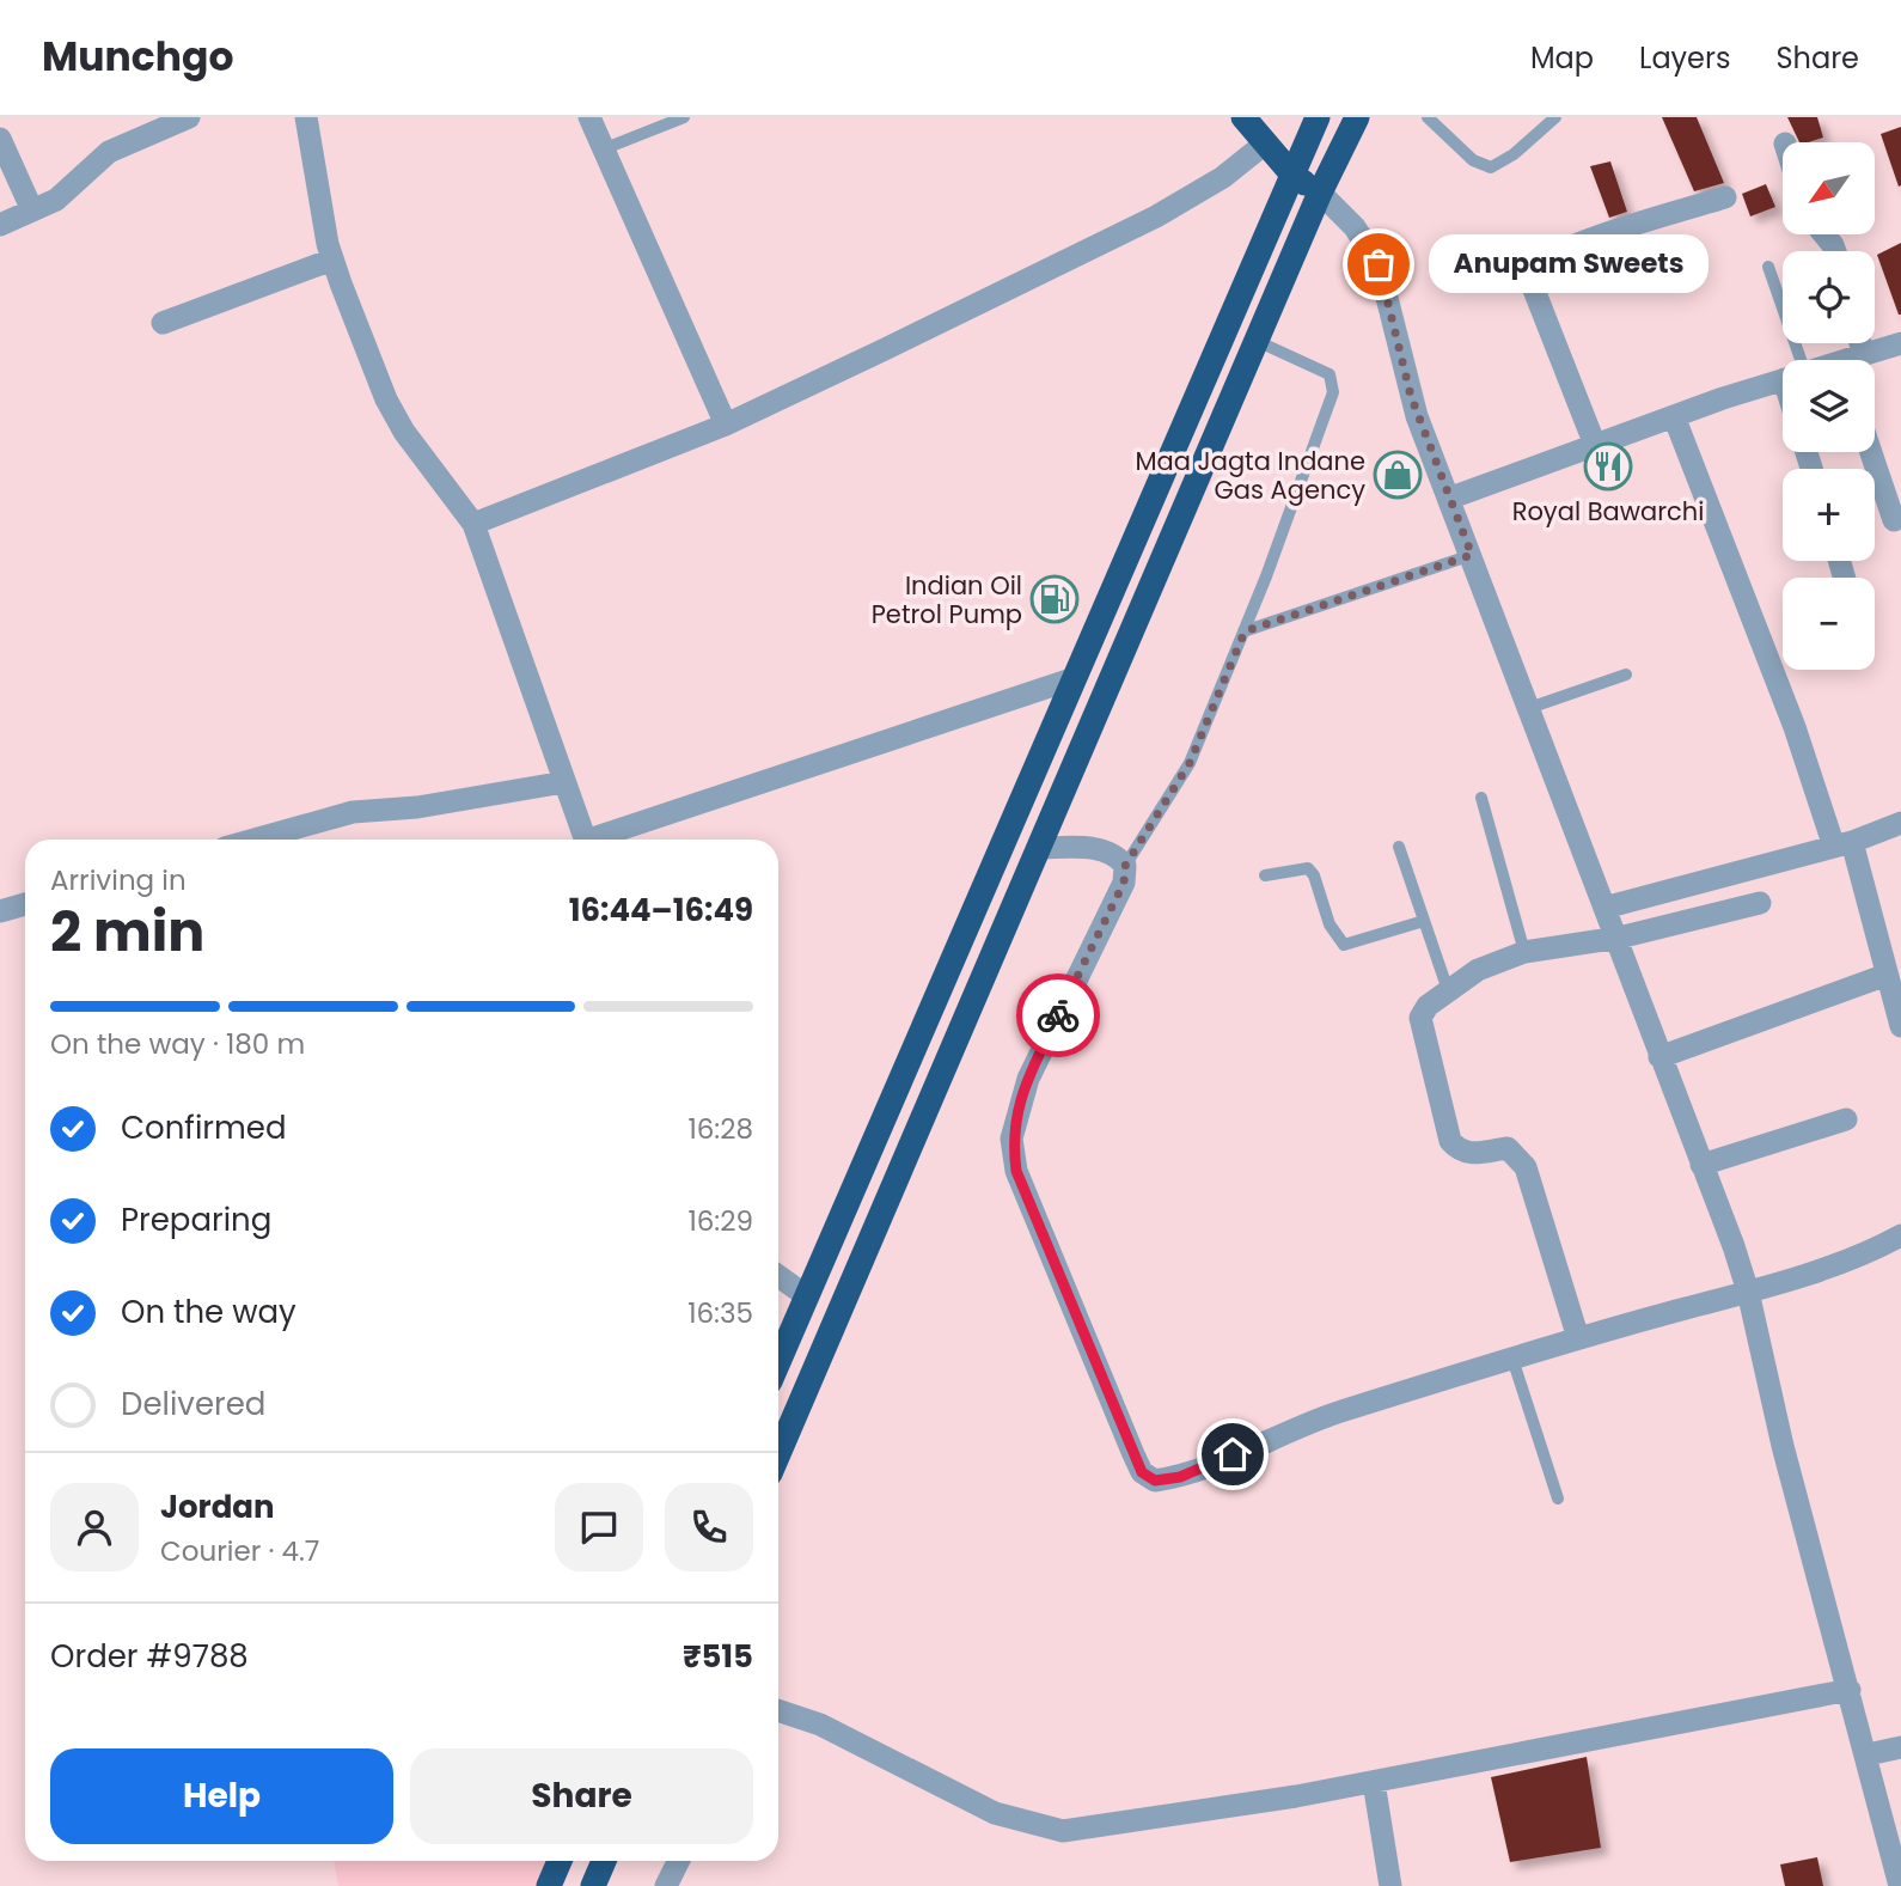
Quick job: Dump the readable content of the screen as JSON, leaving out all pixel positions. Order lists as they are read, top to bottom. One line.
{"places":{"other":["Anupam Sweets"],"restaurant":["Royal Bawarchi"],"shop":["Maa Jagta Indane Gas Agency"],"fuel station":["Indian Oil Petrol Pump"]},"north":"bottom left","page":{"header":"Munchgo","nav":["Map","Layers","Share"],"map_buttons":["+","−"],"bubble":"Anupam Sweets","heading":["2 min","Arriving in","16:44–16:49"],"panel":["Jordan","Courier · 4.7","Order #9788","₹515"],"bar":"On the way · 180 m","list":[["Confirmed","16:28"],["Preparing","16:29"],["On the way","16:35"],"Delivered"],"buttons":["Help","Share"]}}
